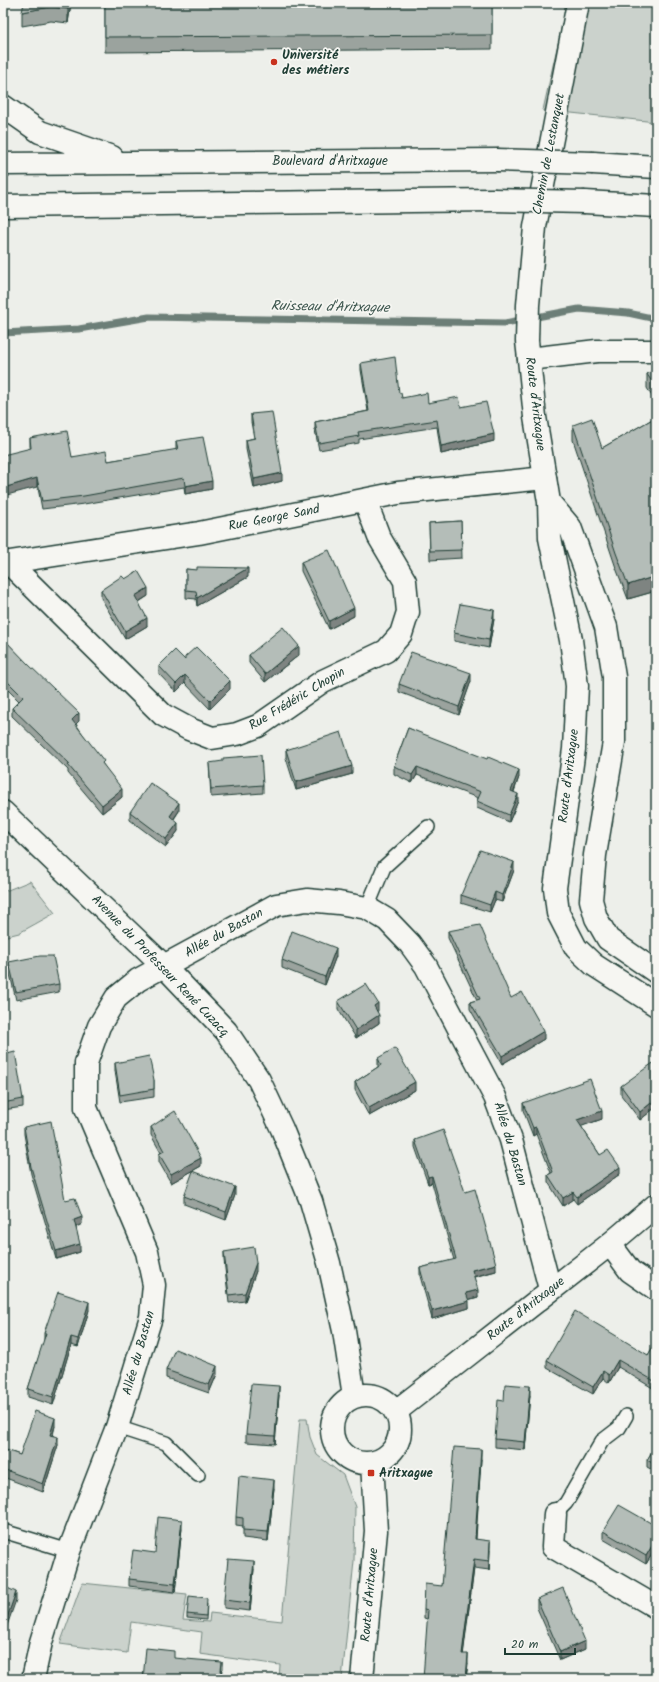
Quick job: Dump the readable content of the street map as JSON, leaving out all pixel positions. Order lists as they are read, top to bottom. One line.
{"streets":{"street":["Chemin de Lestanquet","Boulevard d'Aritxague","Route d'Aritxague","Rue George Sand","Rue Frédéric Chopin","Allée du Bastan","Avenue du Professeur René Cuzacq"]},"crossings":[["Chemin de Lestanquet","Route d'Aritxague"],["Route d'Aritxague","Rue George Sand"],["Route d'Aritxague","Allée du Bastan"],["Route d'Aritxague","Avenue du Professeur René Cuzacq"],["Rue George Sand","Rue Frédéric Chopin"],["Allée du Bastan","Avenue du Professeur René Cuzacq"]],"water":["Ruisseau d'Aritxague"],"places":{"other":["Université des métiers"],"transit":["Aritxague"]},"scale_bar":"20 m"}
